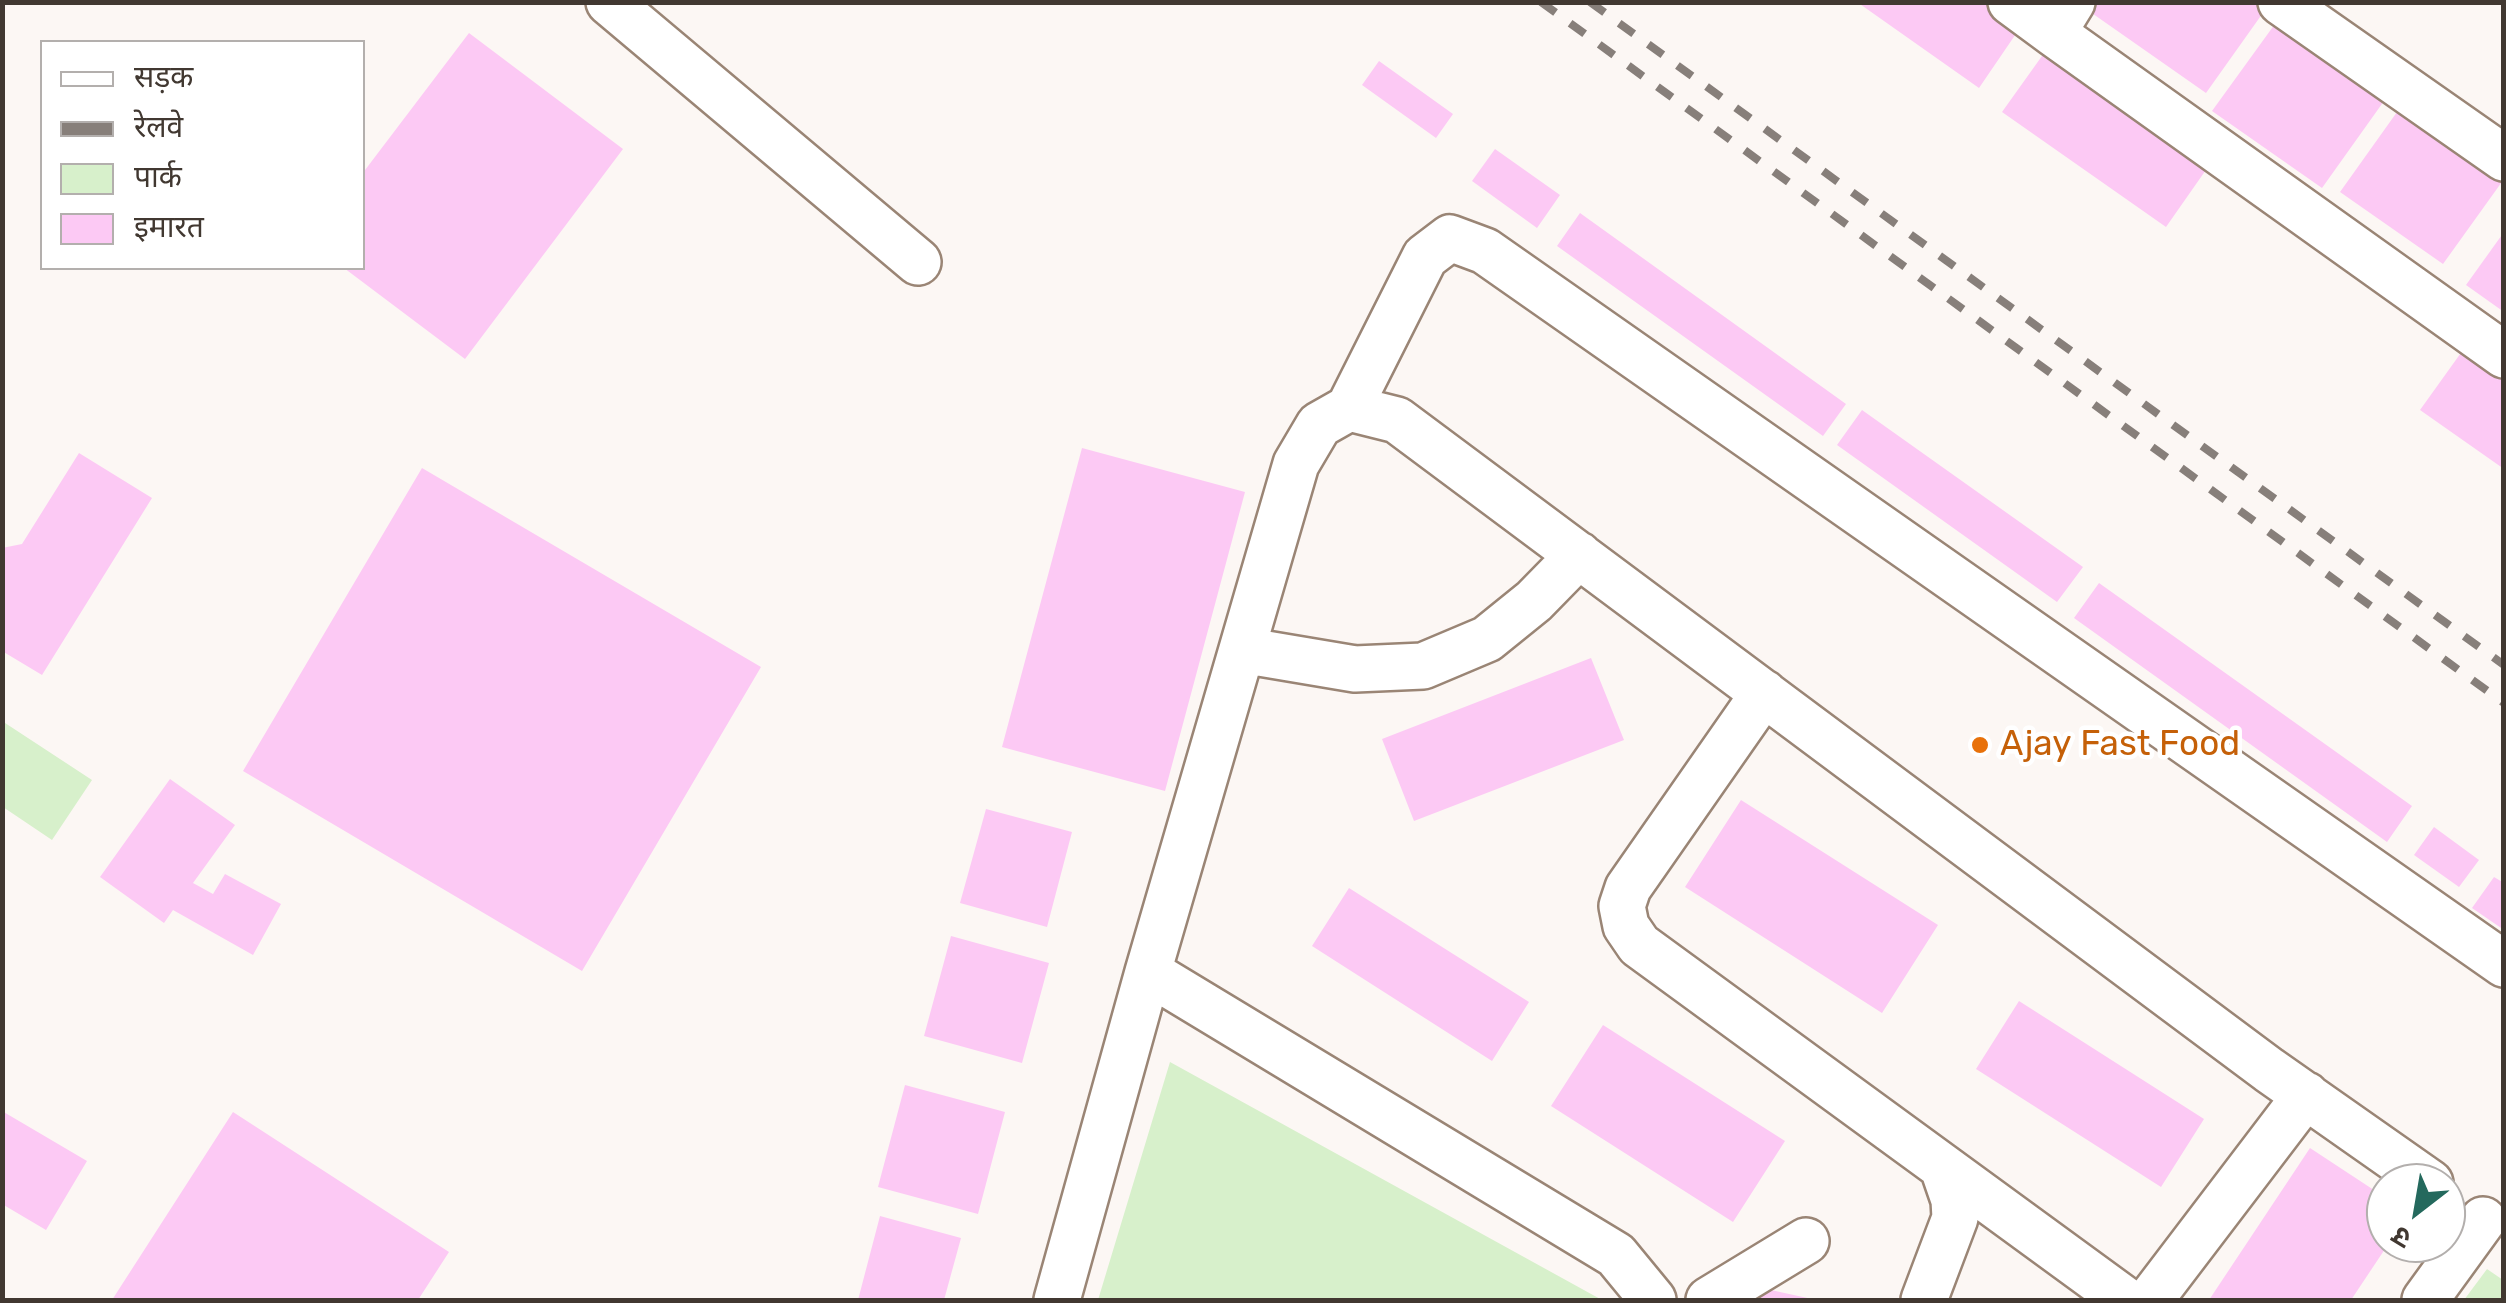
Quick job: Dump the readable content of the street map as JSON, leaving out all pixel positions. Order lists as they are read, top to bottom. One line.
{"places":["Ajay Fast Food"],"legend":["सड़क","रेलवे","पार्क","इमारत"],"north":"bottom left"}
